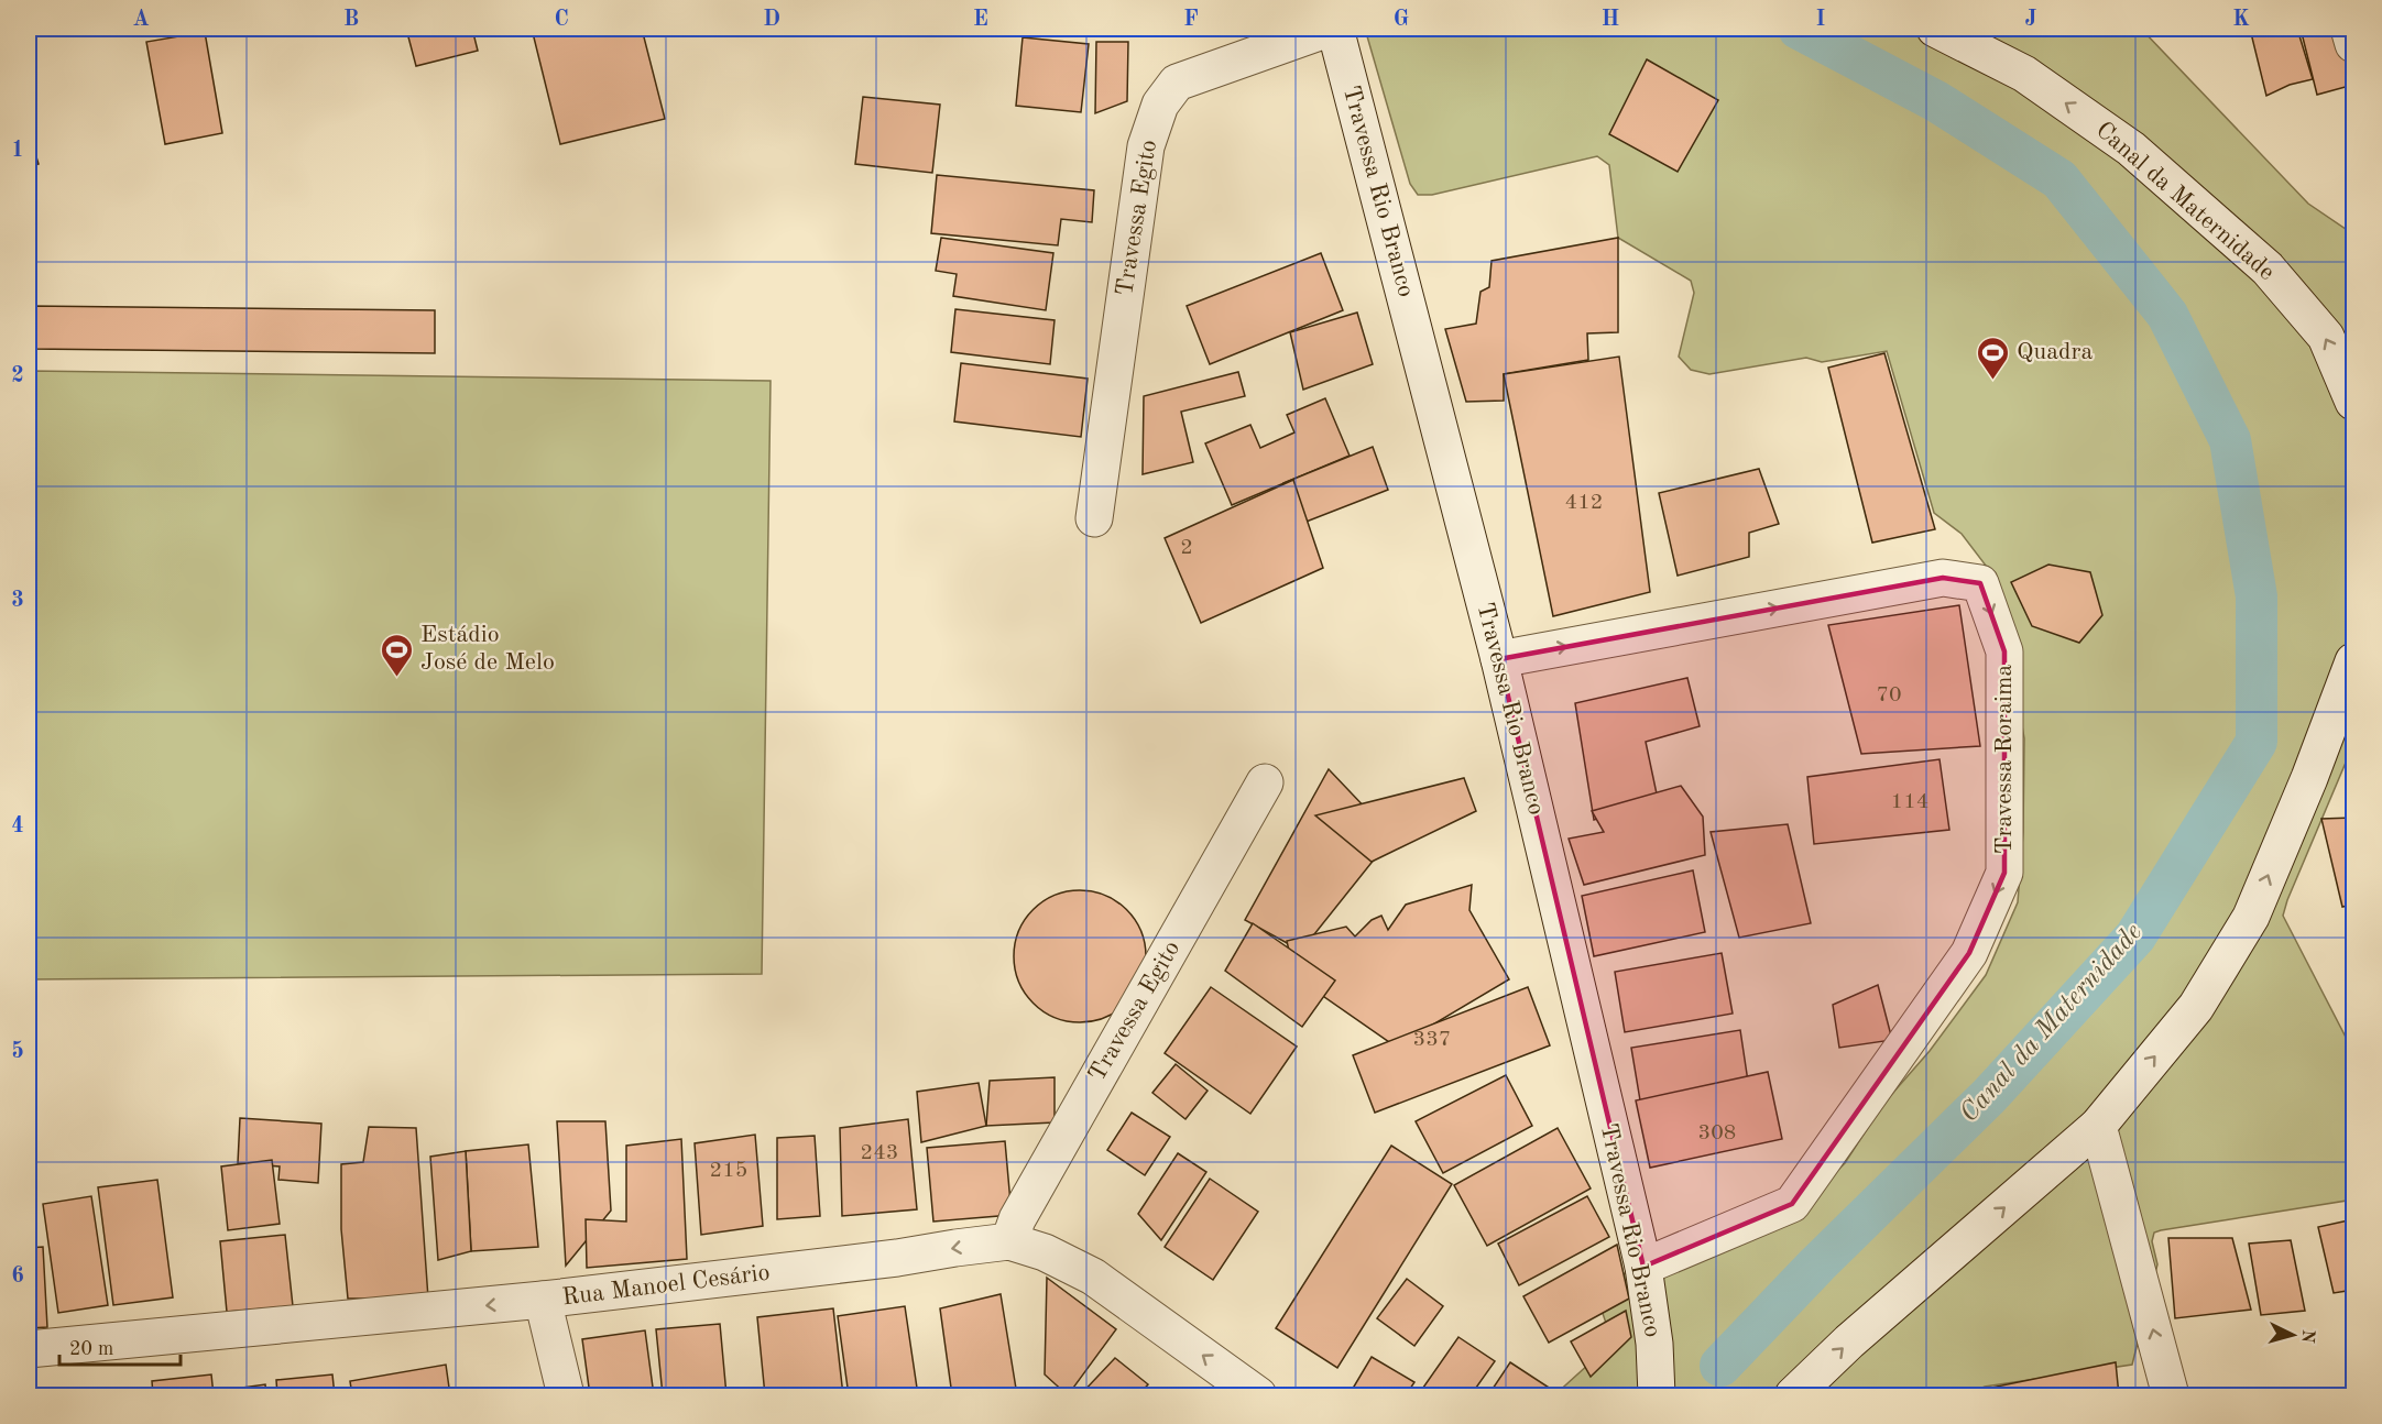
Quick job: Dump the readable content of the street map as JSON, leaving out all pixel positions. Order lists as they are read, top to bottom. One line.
{"streets":{"street":["Travessa Rio Branco","Canal da Maternidade","Travessa Egito","Travessa Roraima","Rua Manoel Cesário"]},"crossings":[["Travessa Rio Branco","Travessa Roraima"],["Travessa Egito","Rua Manoel Cesário"]],"one_way":["Canal da Maternidade","Rua Manoel Cesário"],"water":["Canal da Maternidade"],"places":{"sports":["Quadra","Estádio José de Melo"]},"house_numbers":["412","2","70","114","337","308","243","215"],"scale_bar":"20 m","north":"right","grid":{"columns":["A","B","C","D","E","F","G","H","I","J","K"],"rows":["1","2","3","4","5","6"]}}
